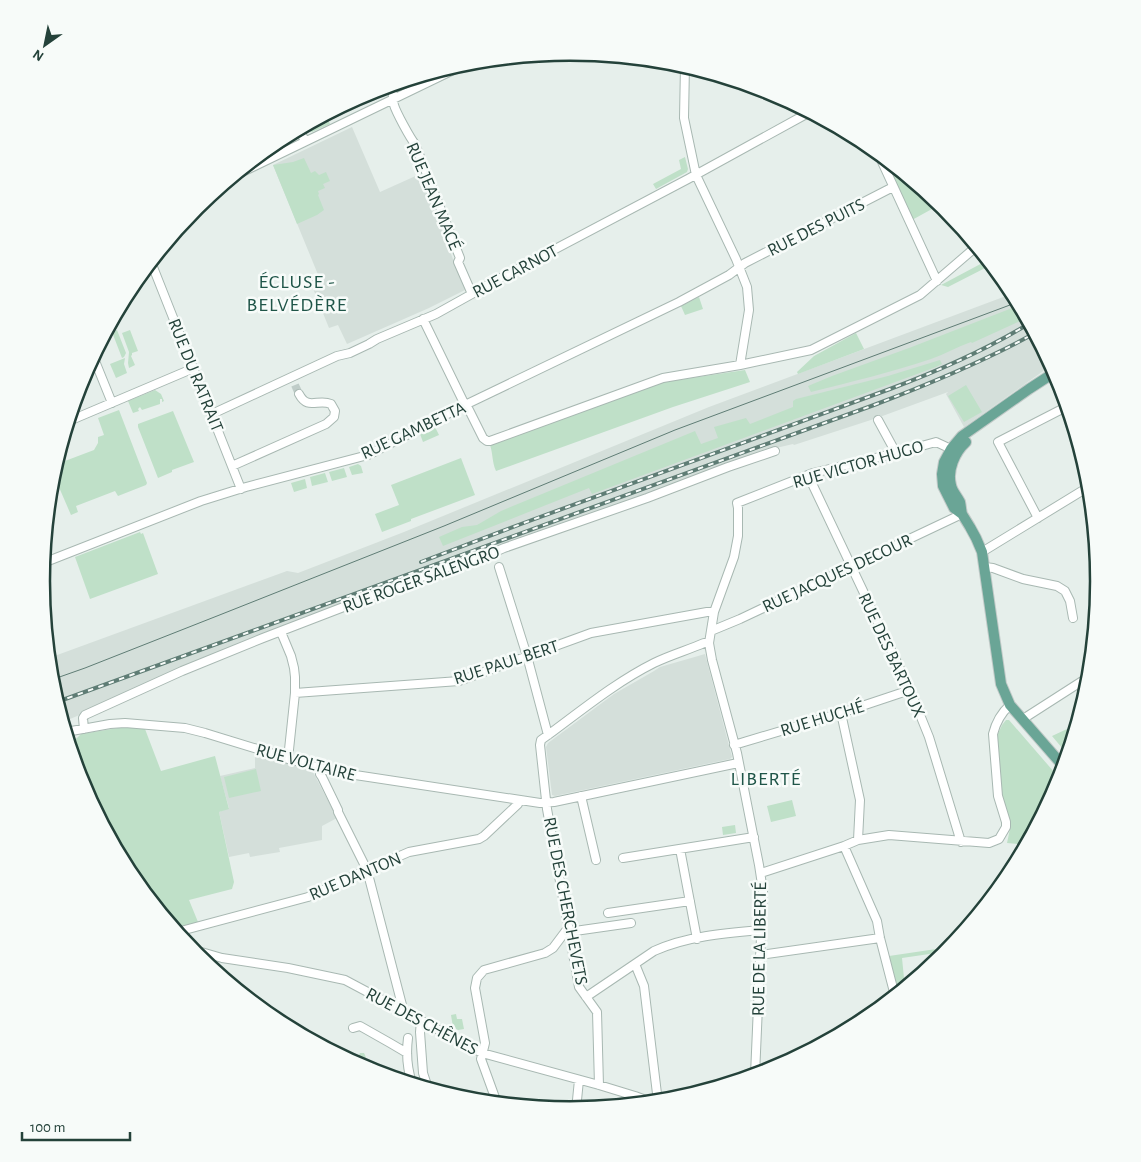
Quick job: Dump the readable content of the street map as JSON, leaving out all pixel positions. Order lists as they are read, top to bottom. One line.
{"streets":{"street":["RUE JEAN MACÉ","RUE DES PUITS","RUE CARNOT","RUE DU RATRAIT","RUE GAMBETTA","RUE VICTOR HUGO","RUE JACQUES DECOUR","RUE ROGER SALENGRO","RUE DES BARTOUX","RUE PAUL BERT","RUE HUCHÉ","RUE VOLTAIRE","RUE DANTON","RUE DES CHERCHEVETS","RUE DE LA LIBERTÉ","RUE DES CHÊNES"]},"crossings":[["RUE JEAN MACÉ","RUE CARNOT"],["RUE DES PUITS","RUE GAMBETTA"],["RUE CARNOT","RUE DU RATRAIT"],["RUE DU RATRAIT","RUE GAMBETTA"],["RUE VICTOR HUGO","RUE DES BARTOUX"],["RUE VICTOR HUGO","RUE DE LA LIBERTÉ"],["RUE JACQUES DECOUR","RUE DES BARTOUX"],["RUE JACQUES DECOUR","RUE DE LA LIBERTÉ"],["RUE ROGER SALENGRO","RUE VOLTAIRE"],["RUE DES BARTOUX","RUE HUCHÉ"],["RUE PAUL BERT","RUE DE LA LIBERTÉ"],["RUE HUCHÉ","RUE DE LA LIBERTÉ"],["RUE VOLTAIRE","RUE DANTON"],["RUE VOLTAIRE","RUE DES CHERCHEVETS"],["RUE VOLTAIRE","RUE DE LA LIBERTÉ"],["RUE DES CHERCHEVETS","RUE DES CHÊNES"]],"districts":["ÉCLUSE - BELVÉDÈRE","LIBERTÉ"],"scale_bar":"100 m","north":"bottom left"}
